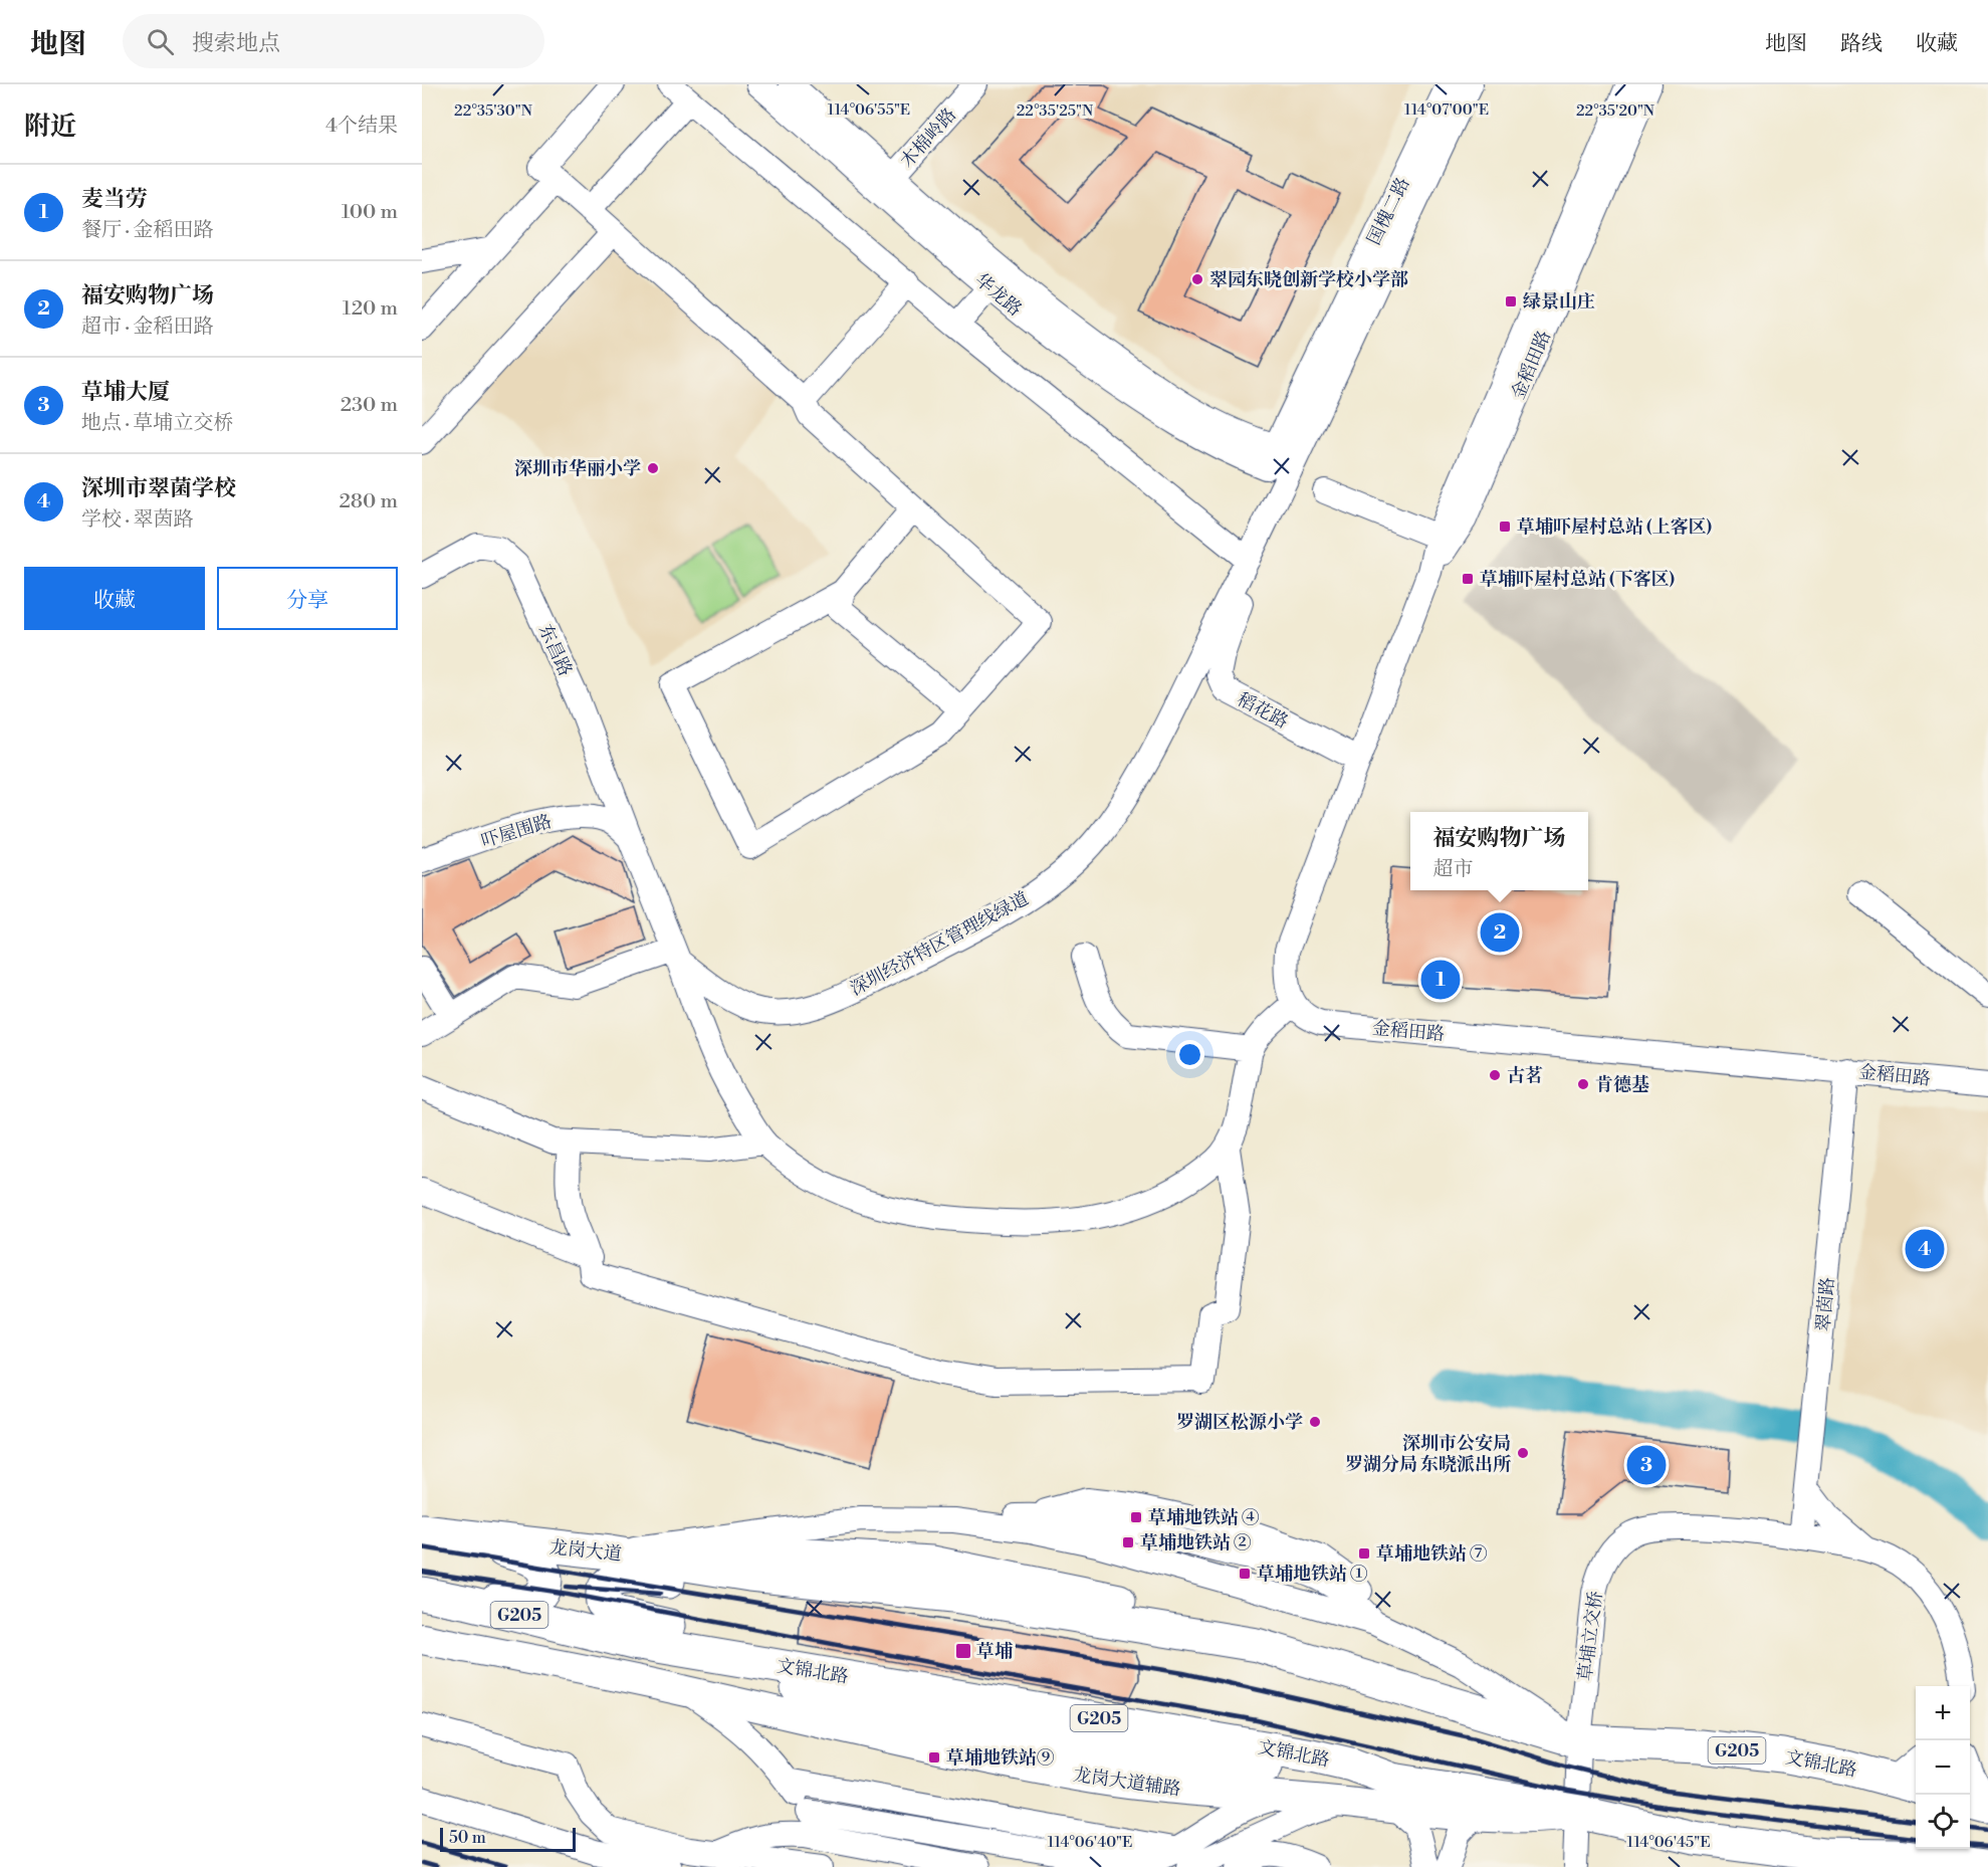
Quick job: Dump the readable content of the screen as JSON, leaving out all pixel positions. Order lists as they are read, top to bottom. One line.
{"streets":{"highway":["龙岗大道","G205","文锦北路"],"main road":["龙岗大道辅路"],"street":["木棉岭路","国槐二路","华龙路","金稻田路","东昌路","稻花路","吓屋围路","深圳经济特区管理线绿道","翠茵路","草埔立交桥"]},"crossings":[["木棉岭路","华龙路"],["国槐二路","华龙路"],["国槐二路","深圳经济特区管理线绿道"],["金稻田路","稻花路"],["金稻田路","翠茵路"],["东昌路","吓屋围路"],["稻花路","深圳经济特区管理线绿道"],["翠茵路","草埔立交桥"],["龙岗大道","文锦北路"],["G205","文锦北路"],["草埔立交桥","文锦北路"],["草埔立交桥","龙岗大道辅路"],["文锦北路","龙岗大道辅路"]],"places":{"other":["翠园东晓创新学校小学部","深圳市华丽小学","古茗","肯德基","罗湖区松源小学","深圳市公安局 罗湖分局 东晓派出所"],"transit":["绿景山庄","草埔吓屋村总站 (上客区)","草埔吓屋村总站 (下客区)","草埔地铁站 ④","草埔地铁站 ②","草埔地铁站 ⑦","草埔地铁站 ①","草埔","草埔地铁站⑨"]},"scale_bar":"50 m","page":{"header":"地图","search":"搜索地点","nav":["地图","路线","收藏"],"heading":["附近","4个结果"],"list":[{"mark":"1","name":"麦当劳","note":"餐厅 · 金稻田路","value":"100 m"},{"mark":"2","name":"福安购物广场","note":"超市 · 金稻田路","value":"120 m"},{"mark":"3","name":"草埔大厦","note":"地点 · 草埔立交桥","value":"230 m"},{"mark":"4","name":"深圳市翠菌学校","note":"学校 · 翠茵路","value":"280 m"}],"buttons":["收藏","分享"],"popup":["福安购物广场","超市"],"pins":["2","1","4","3"],"map_buttons":["+","−"],"scale":"50 m"},"coordinates":["114°06'55\"E","114°07'00\"E","22°35'30\"N","22°35'25\"N","22°35'20\"N","114°06'40\"E","114°06'45\"E"]}
